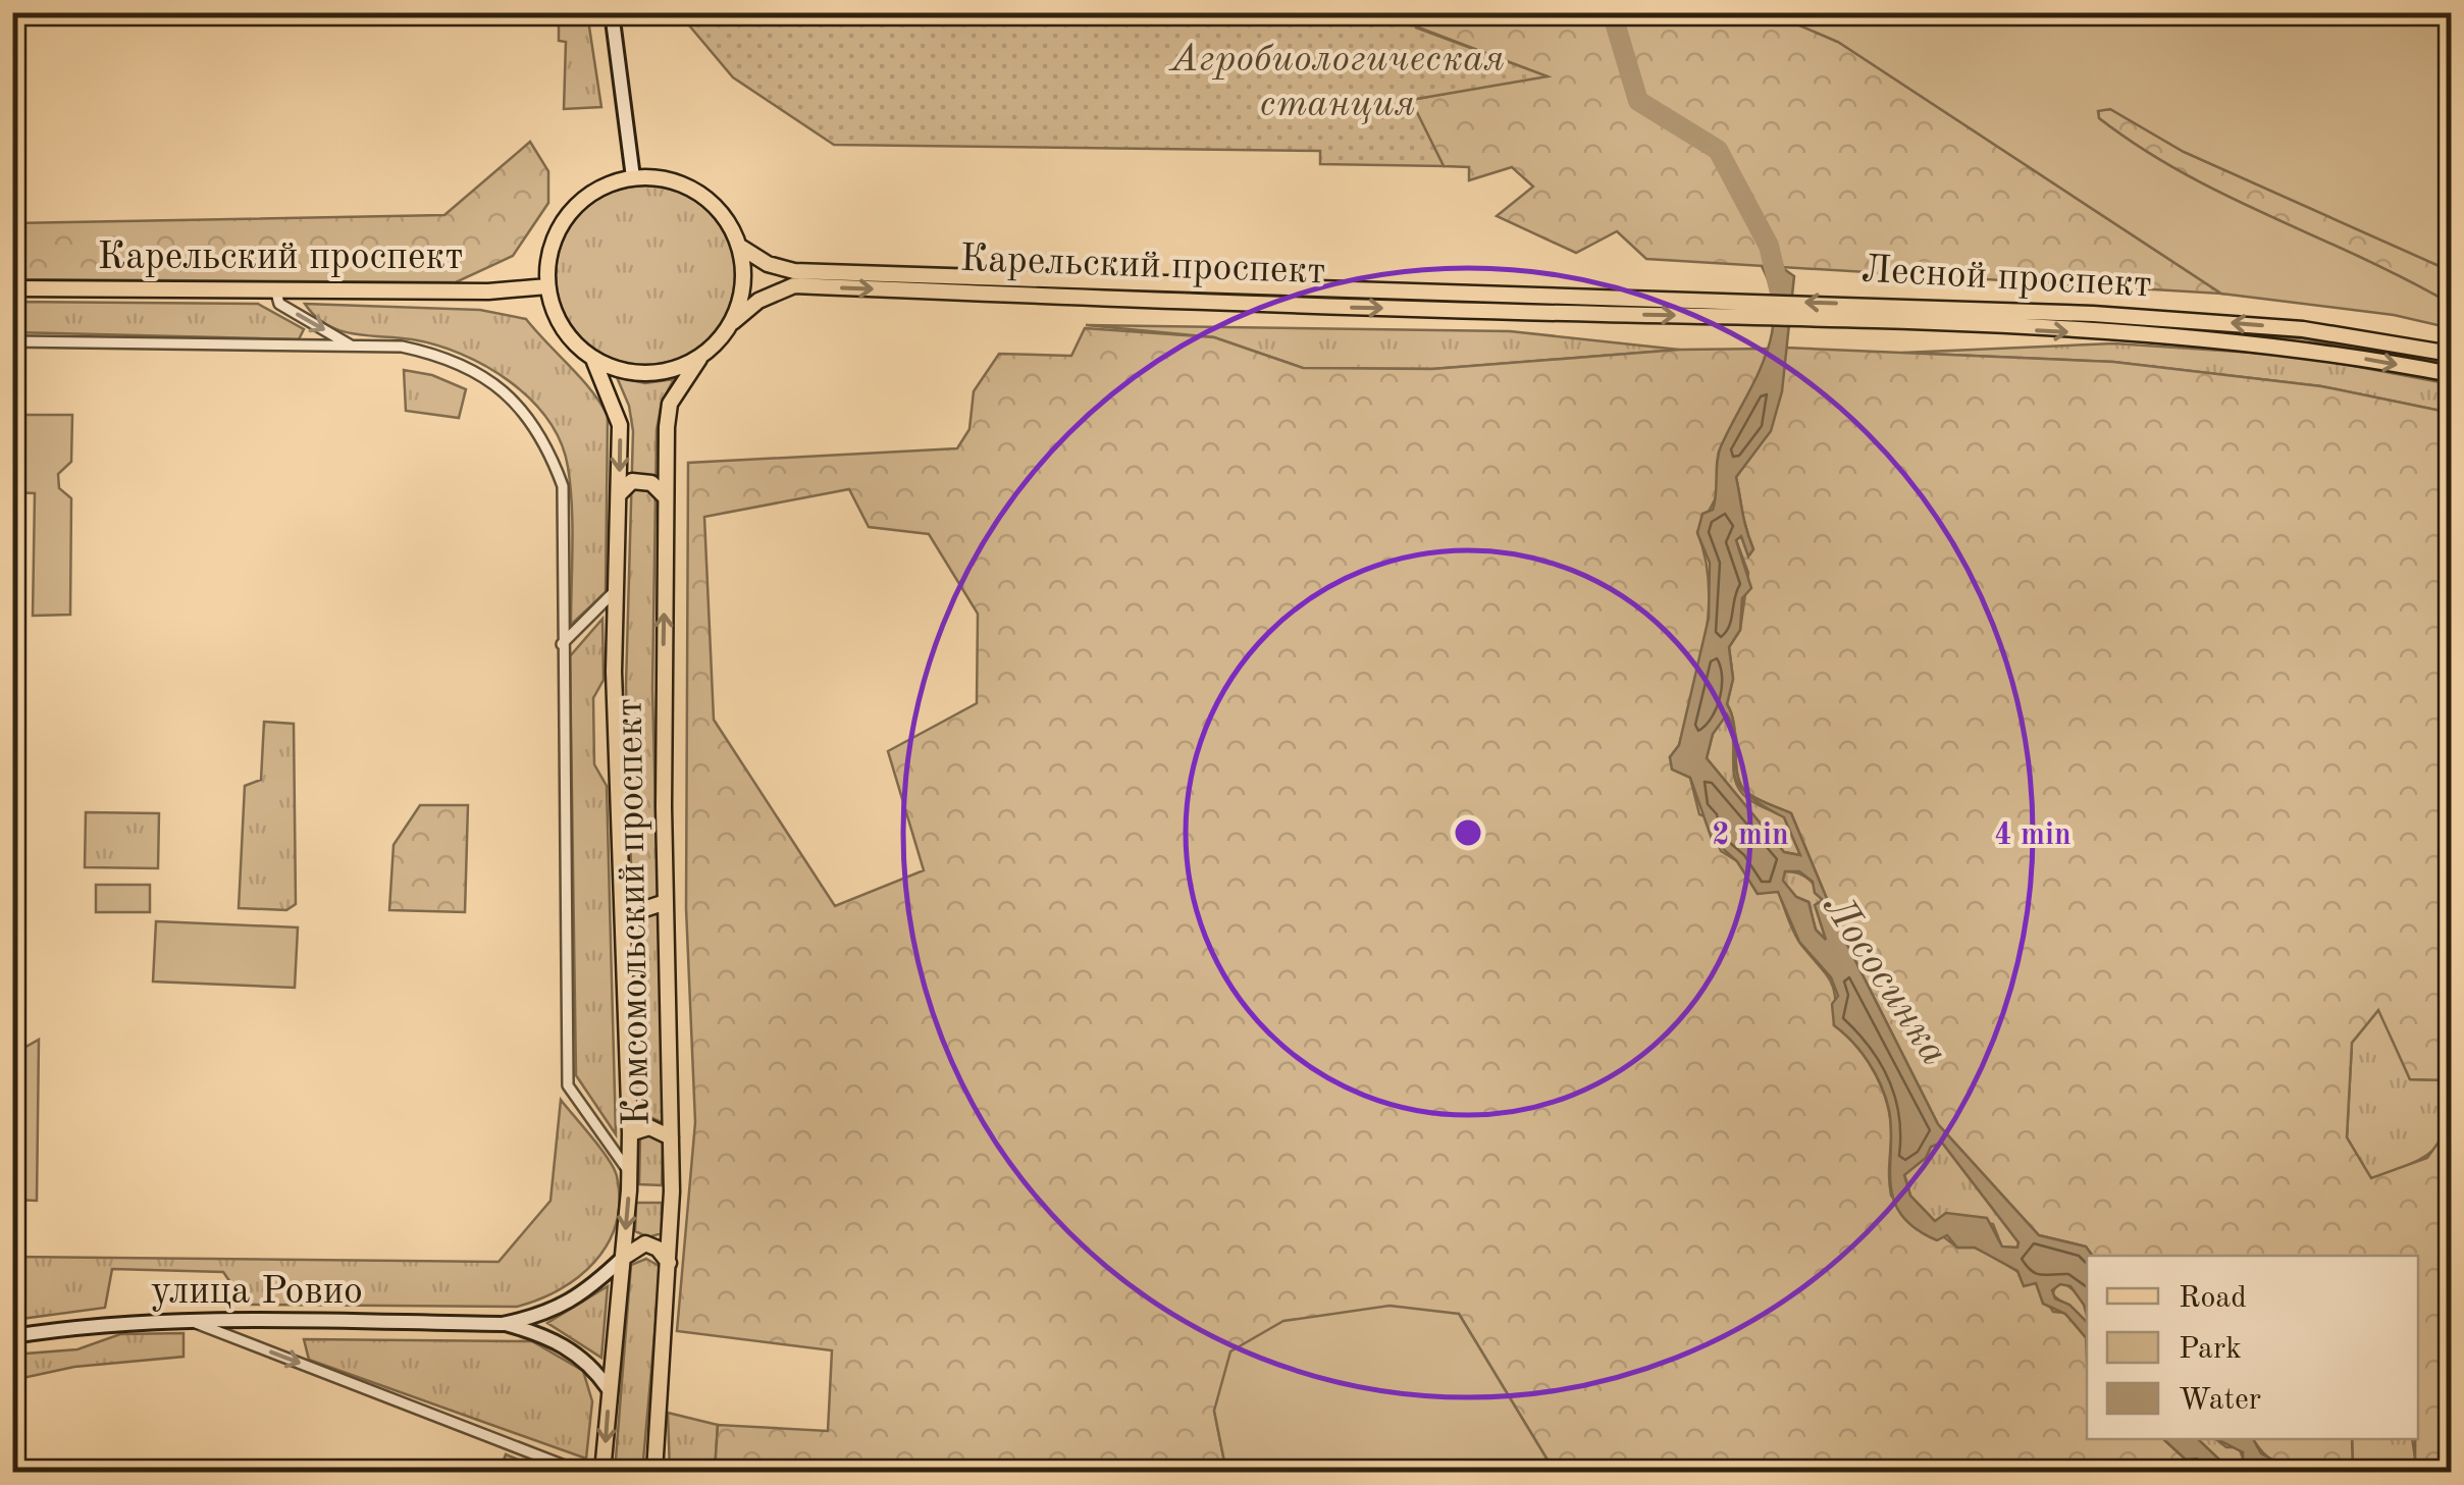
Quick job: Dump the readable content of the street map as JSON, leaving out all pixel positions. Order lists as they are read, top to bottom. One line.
{"streets":{"main road":["Карельский проспект","Лесной проспект","Комсомольский проспект","улица Ровио"]},"crossings":[["Карельский проспект","Лесной проспект"],["Карельский проспект","Комсомольский проспект"],["Комсомольский проспект","улица Ровио"]],"water":["Лососинка"],"parks":["Агробиологическая станция"],"legend":["Road","Park","Water"],"rings":["2 min","4 min"]}
